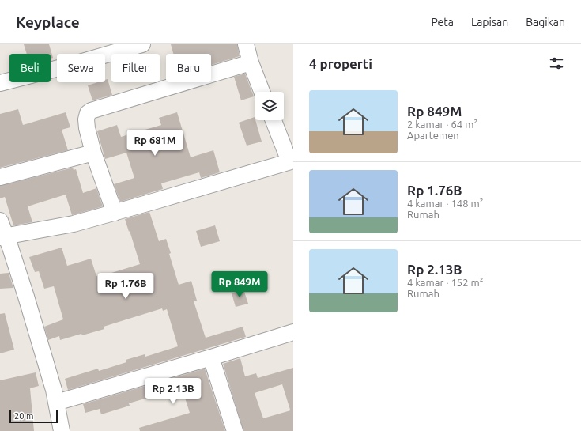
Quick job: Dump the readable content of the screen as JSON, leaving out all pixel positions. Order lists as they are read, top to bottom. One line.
{"scale_bar":"20 m","page":{"header":"Keyplace","nav":["Peta","Lapisan","Bagikan"],"heading":"4 properti","chip":["Beli","Sewa","Filter","Baru"],"list":[{"name":"Rp 849M","note":"2 kamar · 64 m² · Apartemen"},{"name":"Rp 1.76B","note":"4 kamar · 148 m² · Rumah"},{"name":"Rp 2.13B","note":"4 kamar · 152 m² · Rumah"}],"price":["Rp 681M","Rp 849M","Rp 1.76B","Rp 2.13B"],"scale":"20 m"}}
